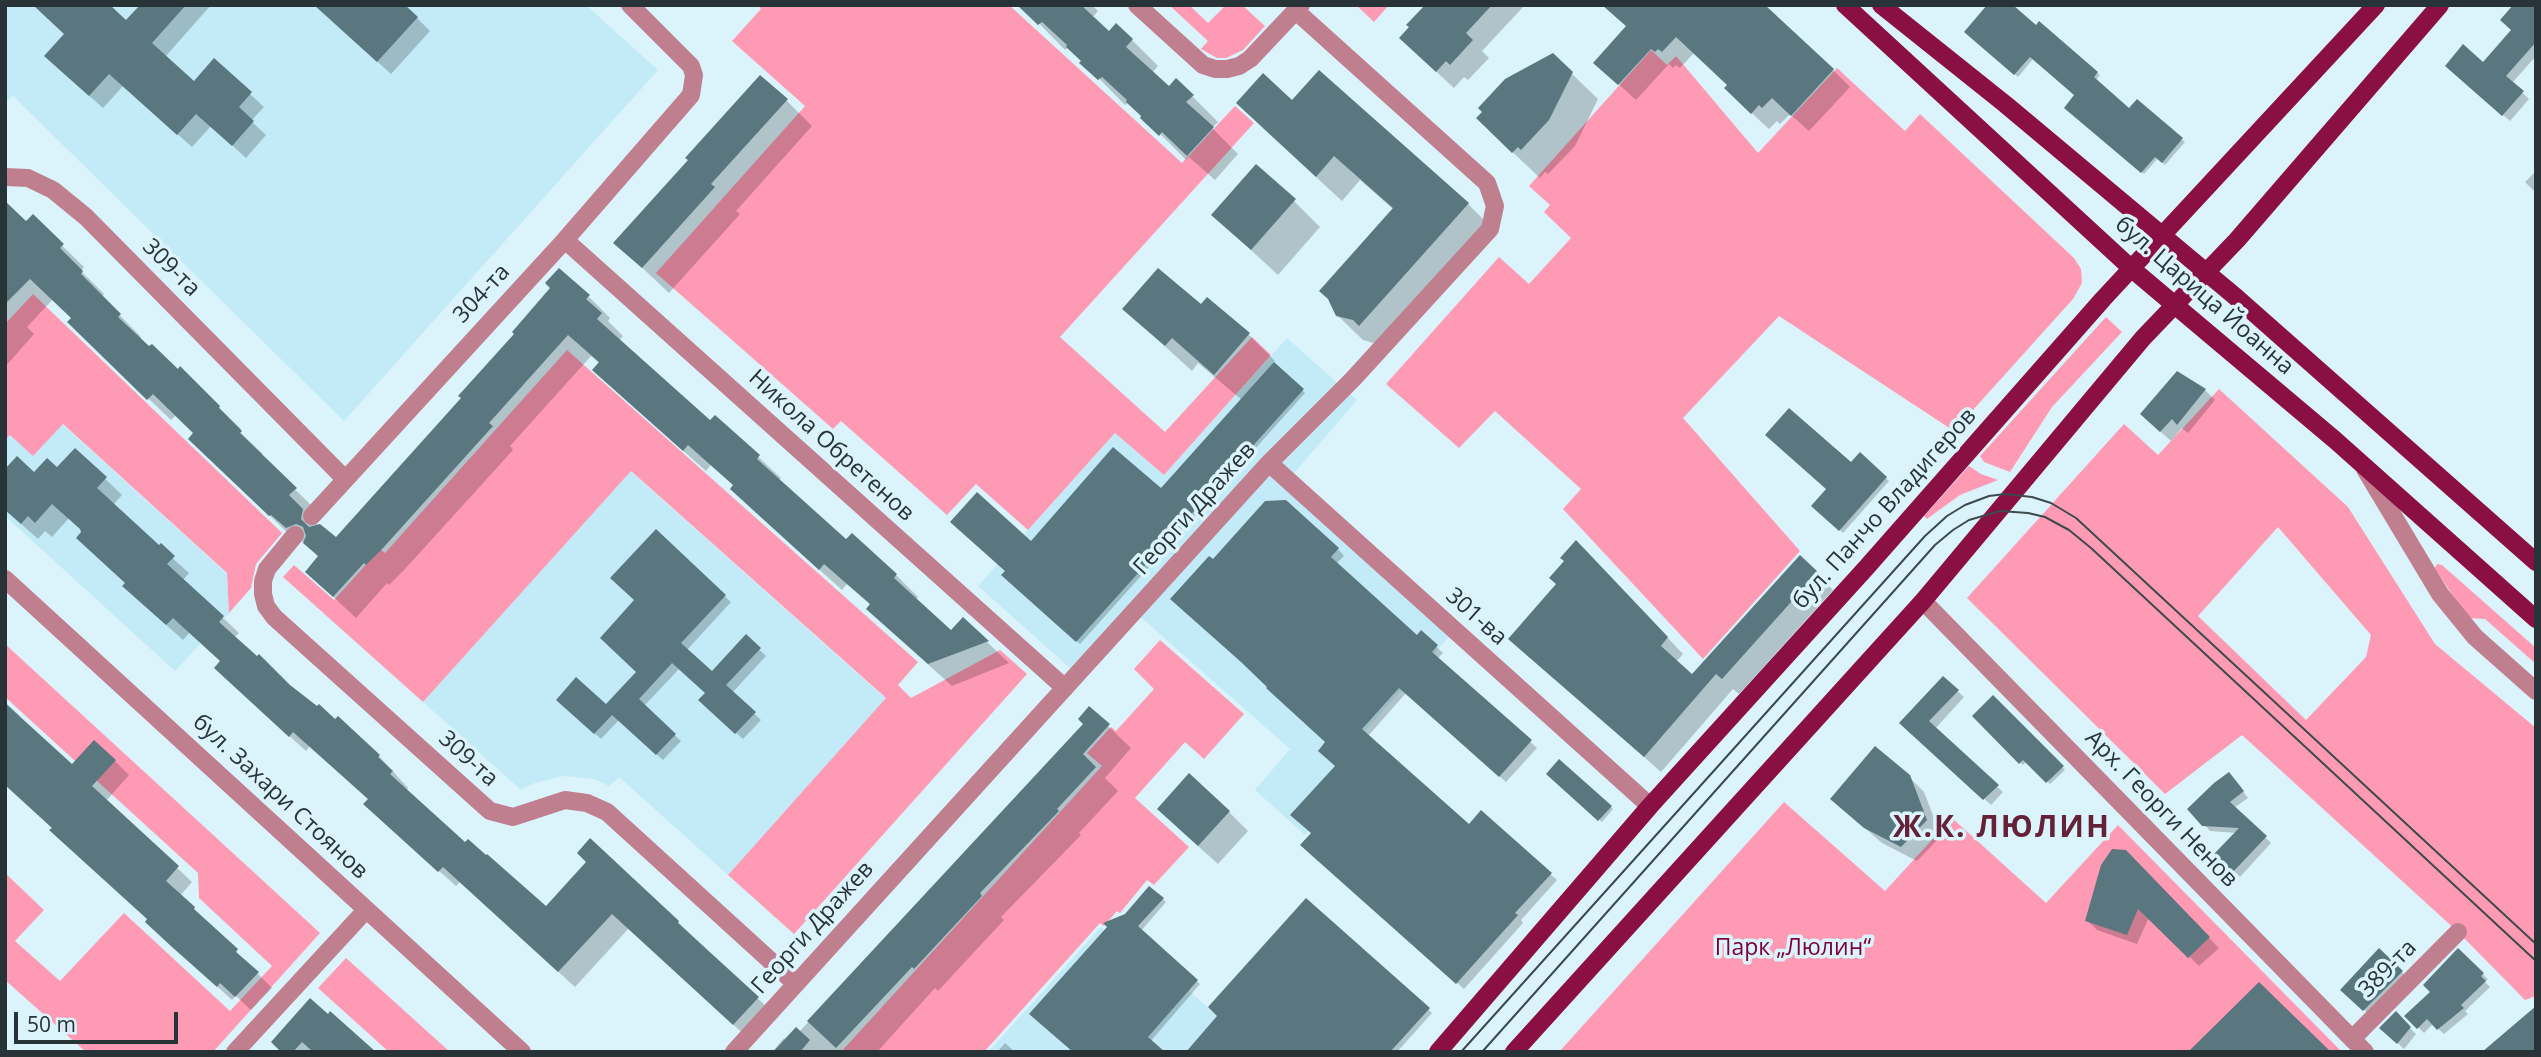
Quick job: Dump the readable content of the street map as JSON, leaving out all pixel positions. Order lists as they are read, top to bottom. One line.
{"streets":{"main road":["бул. Царица Йоанна","бул. Панчо Владигеров"],"street":["309-та","304-та","Никола Обретенов","Георги Дражев","301-ва","бул. Захари Стоянов","Арх. Георги Ненов","389-та"]},"crossings":[["309-та","304-та"],["309-та","Георги Дражев"],["304-та","Никола Обретенов"],["бул. Царица Йоанна","бул. Панчо Владигеров"],["Никола Обретенов","Георги Дражев"],["Георги Дражев","301-ва"],["бул. Панчо Владигеров","301-ва"],["Арх. Георги Ненов","389-та"]],"districts":["Ж.К. ЛЮЛИН"],"parks":["Парк „Люлин“"],"scale_bar":"50 m"}
